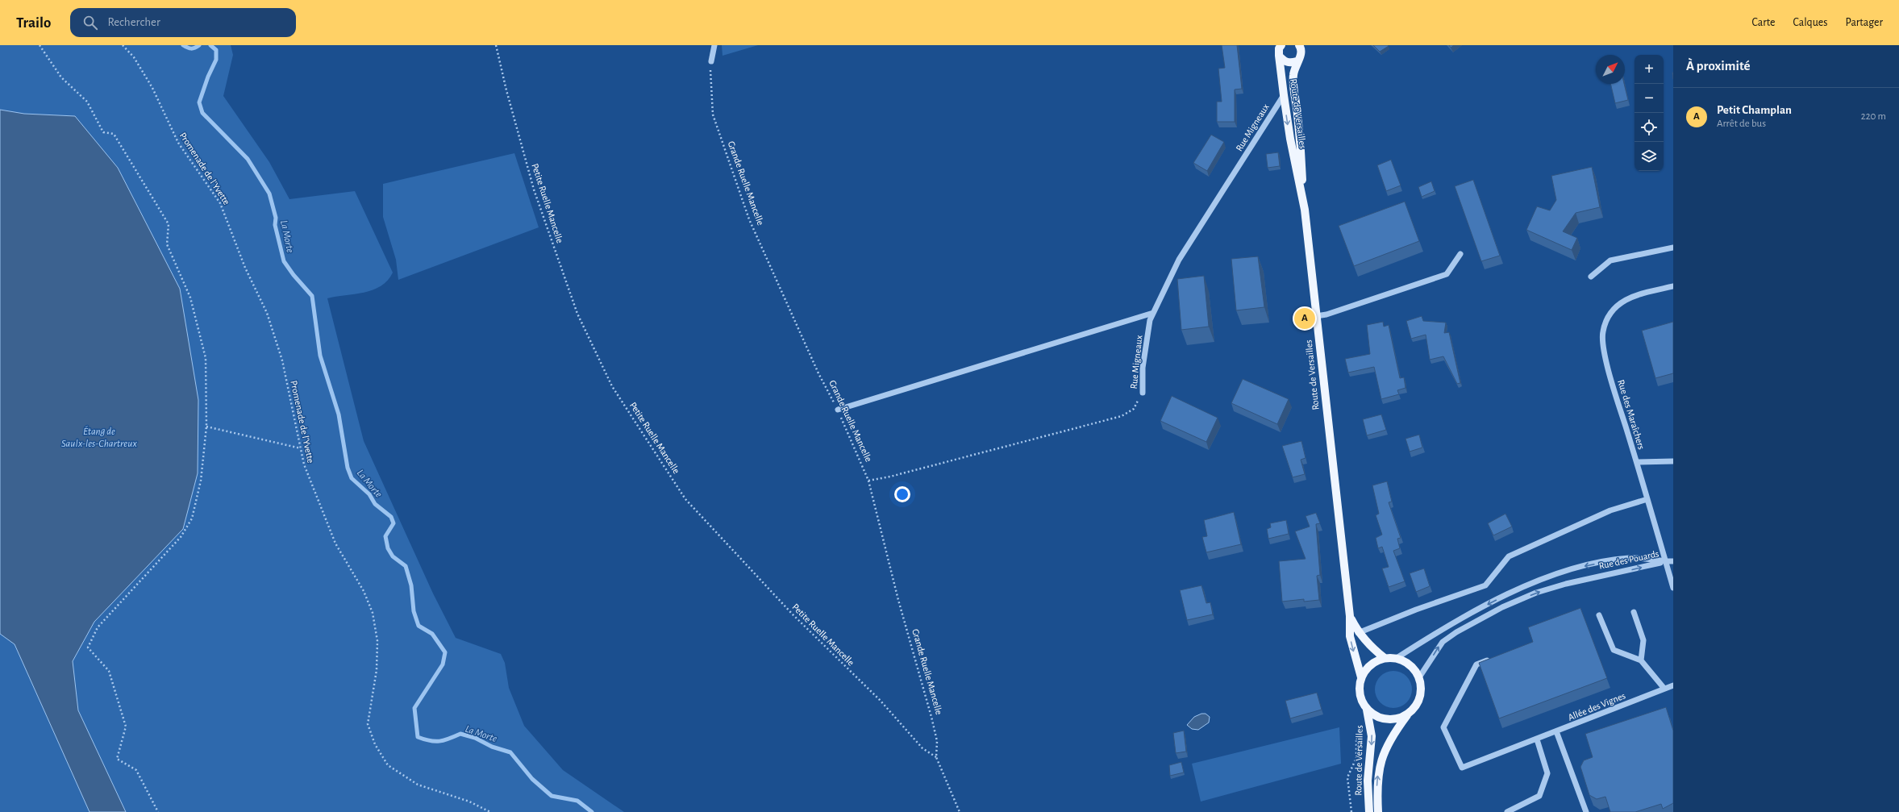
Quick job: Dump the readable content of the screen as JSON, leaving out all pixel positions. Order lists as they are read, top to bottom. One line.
{"streets":{"main road":["Route de Versailles"],"street":["Rue Migneaux","Rue des Maraîchers","Rue des Pouards","Allée des Vignes"],"path":["Promenade de l'Yvette","Grande Ruelle Mancelle","Petite Ruelle Mancelle"]},"crossings":[["Route de Versailles","Rue Migneaux"],["Route de Versailles","Rue des Pouards"],["Rue Migneaux","Grande Ruelle Mancelle"],["Grande Ruelle Mancelle","Petite Ruelle Mancelle"],["Rue des Maraîchers","Rue des Pouards"]],"water":["La Morte","Étang de Saulx-les-Chartreux"],"north":"top right","page":{"header":"Trailo","search":"Rechercher","nav":["Carte","Calques","Partager"],"heading":"À proximité","map_buttons":["+","−"],"list":[{"mark":"A","name":"Petit Champlan","note":"Arrêt de bus","value":"220 m"}],"pins":"A"}}
